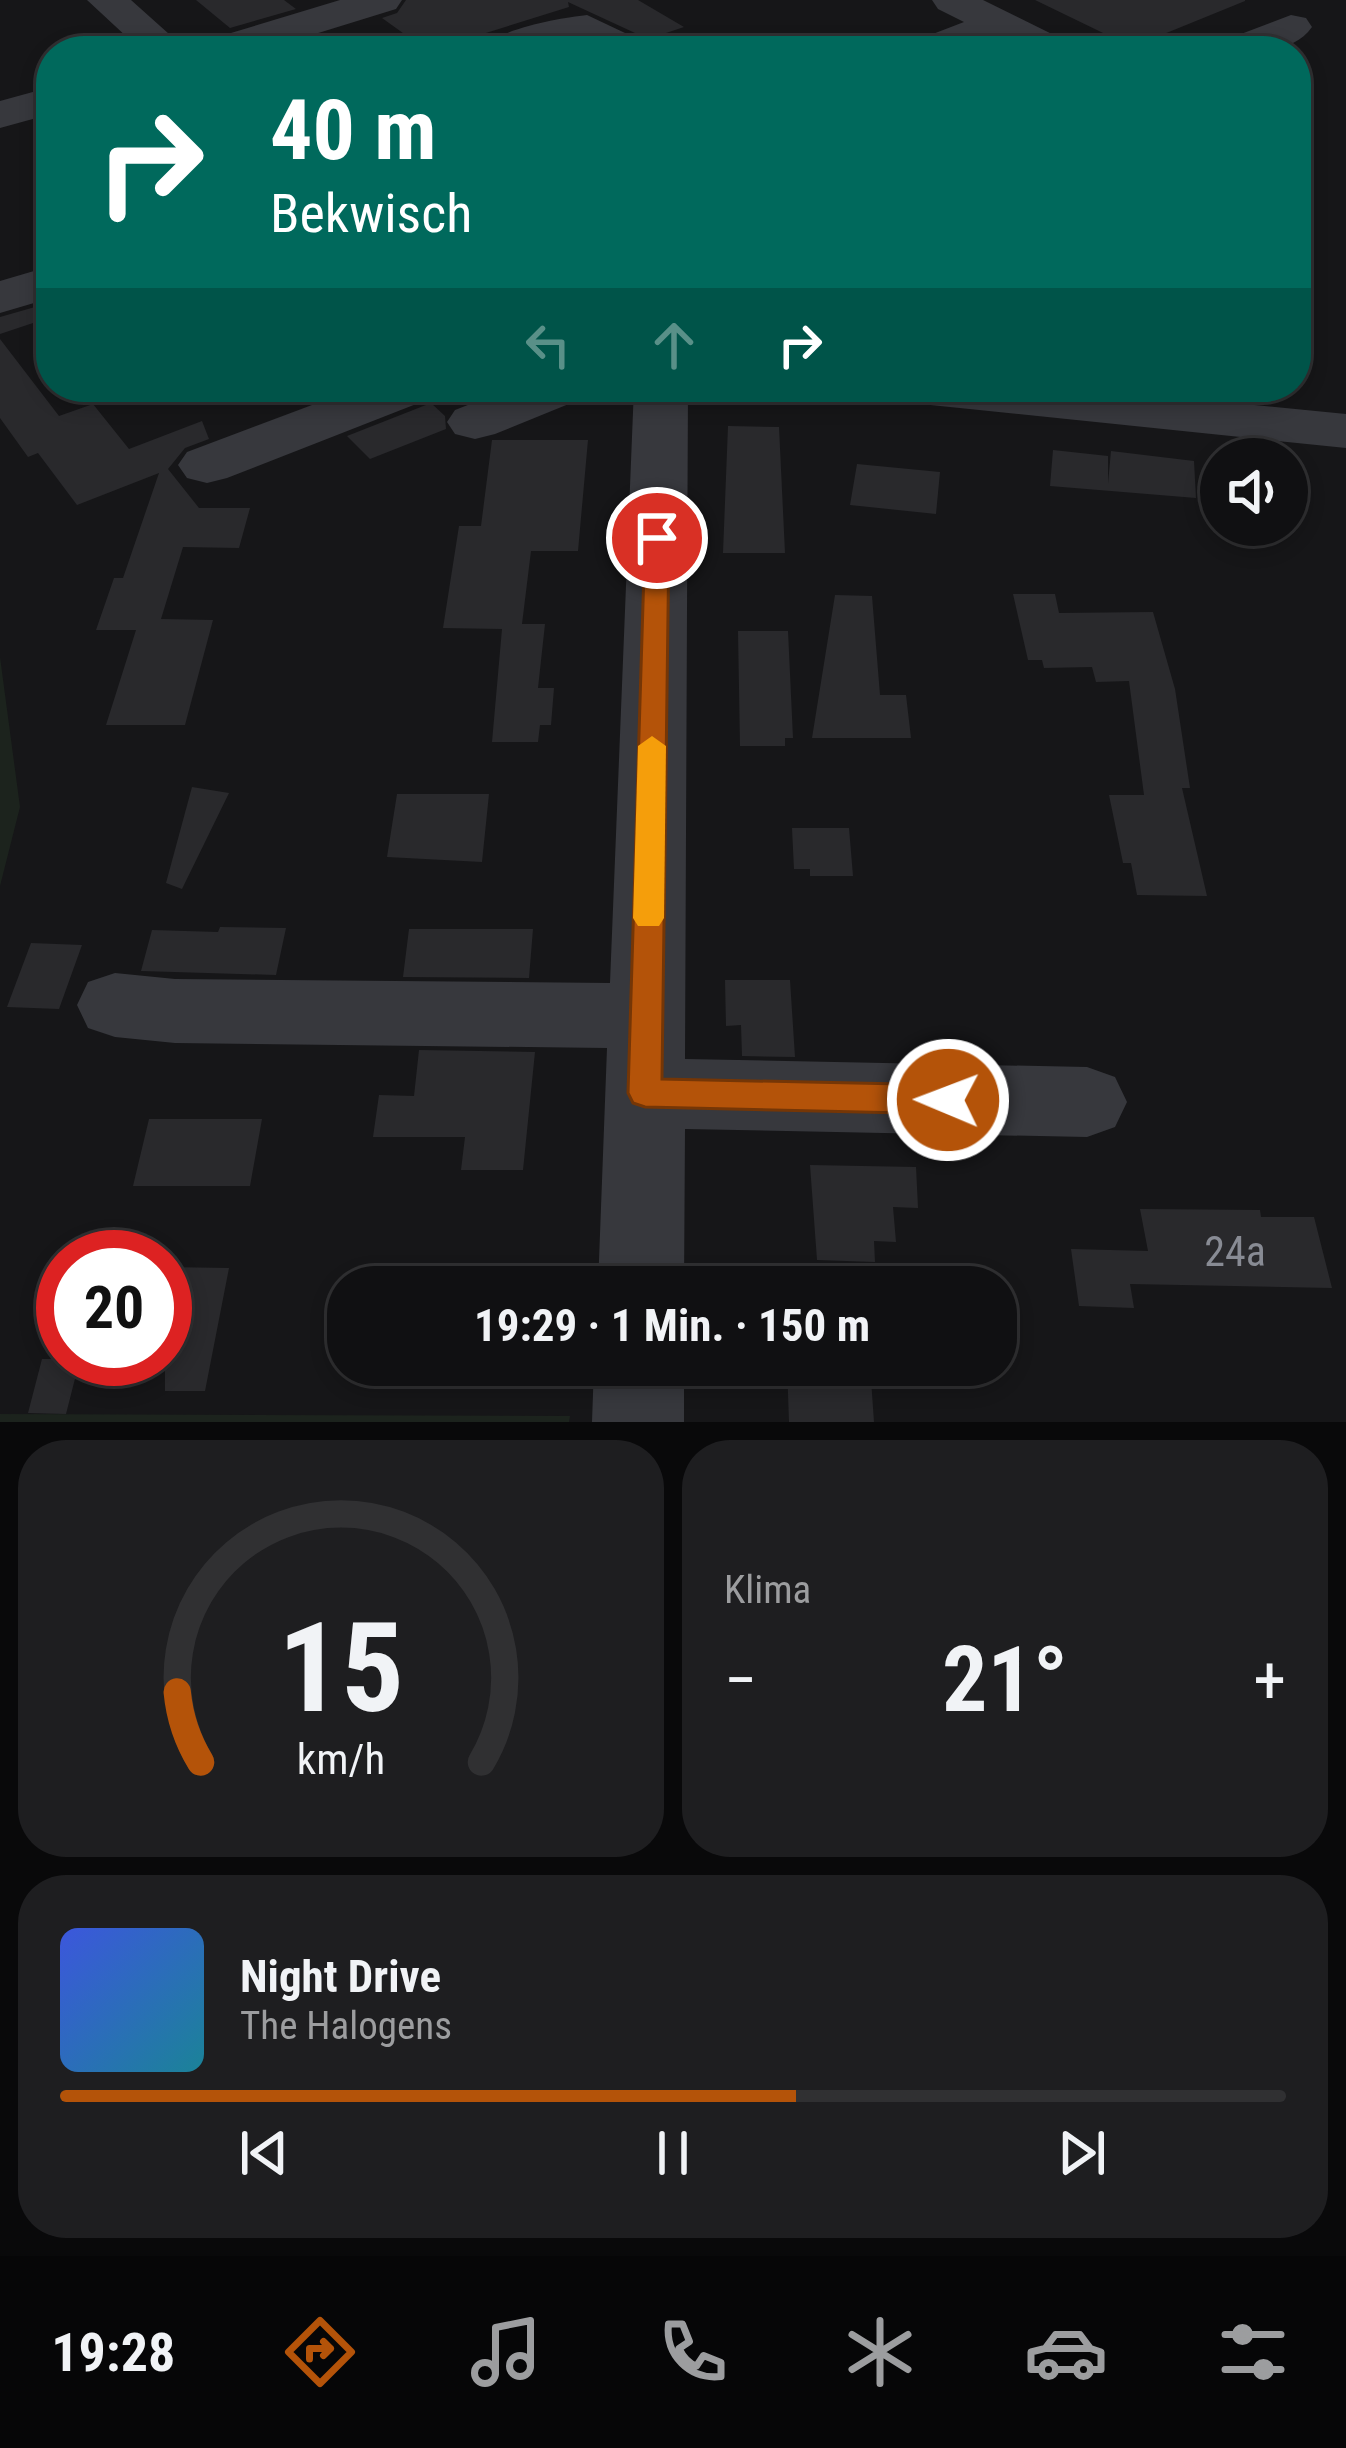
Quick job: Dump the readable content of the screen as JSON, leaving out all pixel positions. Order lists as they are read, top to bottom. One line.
{"house_numbers":["24a"],"page":{"turn":["40 m","Bekwisch"],"limit":"20","trip":"19:29 · 1 Min. · 150 m","tile":"Klima","heat":["−","21°","+"],"song":["Night Drive","The Halogens"],"tabs":"19:28","gauge":["15","km/h"]}}
